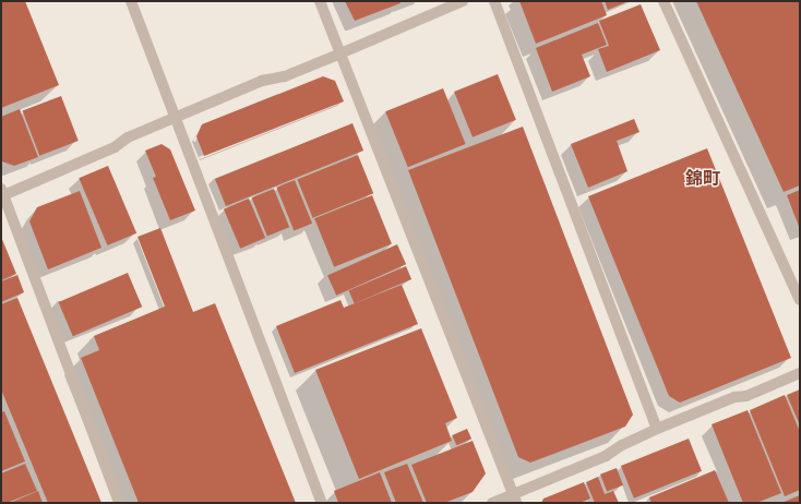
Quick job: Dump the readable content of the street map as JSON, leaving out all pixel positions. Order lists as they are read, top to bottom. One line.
{"districts":["錦町"]}
